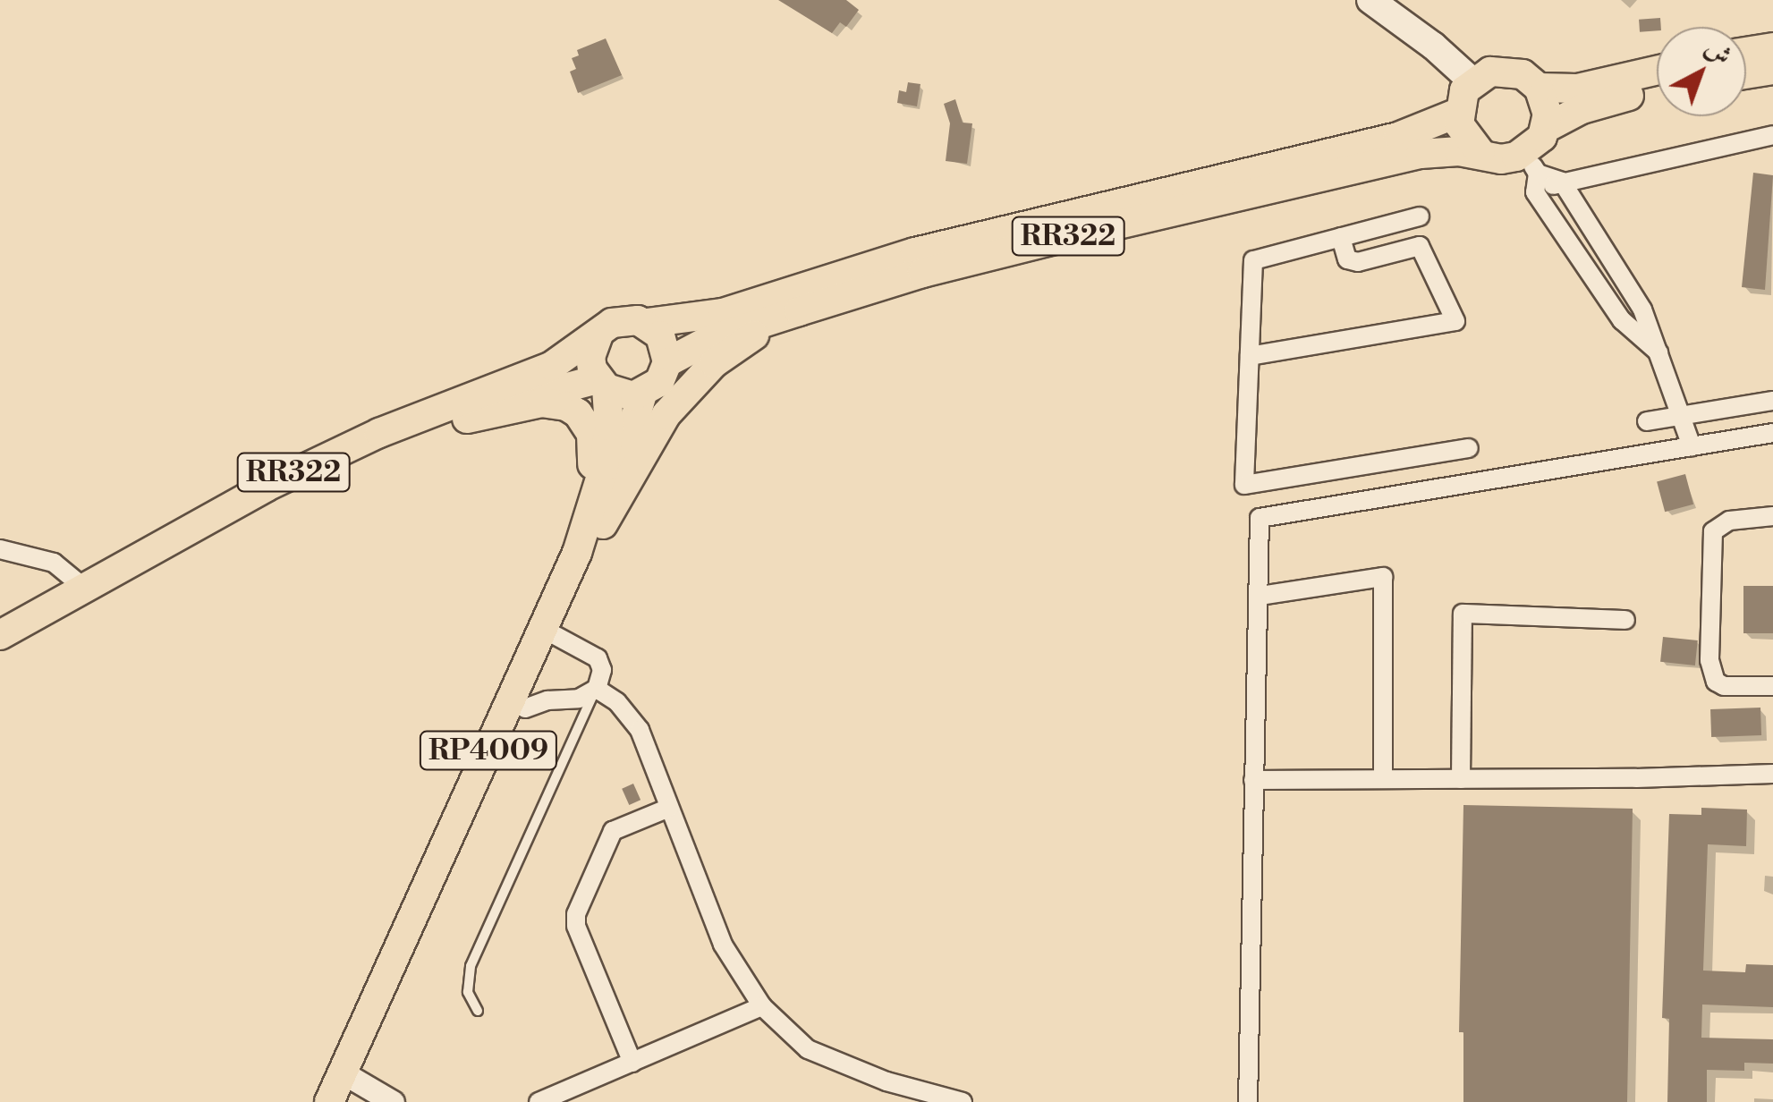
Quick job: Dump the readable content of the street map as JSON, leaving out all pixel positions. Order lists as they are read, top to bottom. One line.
{"streets":{"main road":["RR322","RP4009"]},"crossings":[["RR322","RP4009"]],"north":"top right"}
